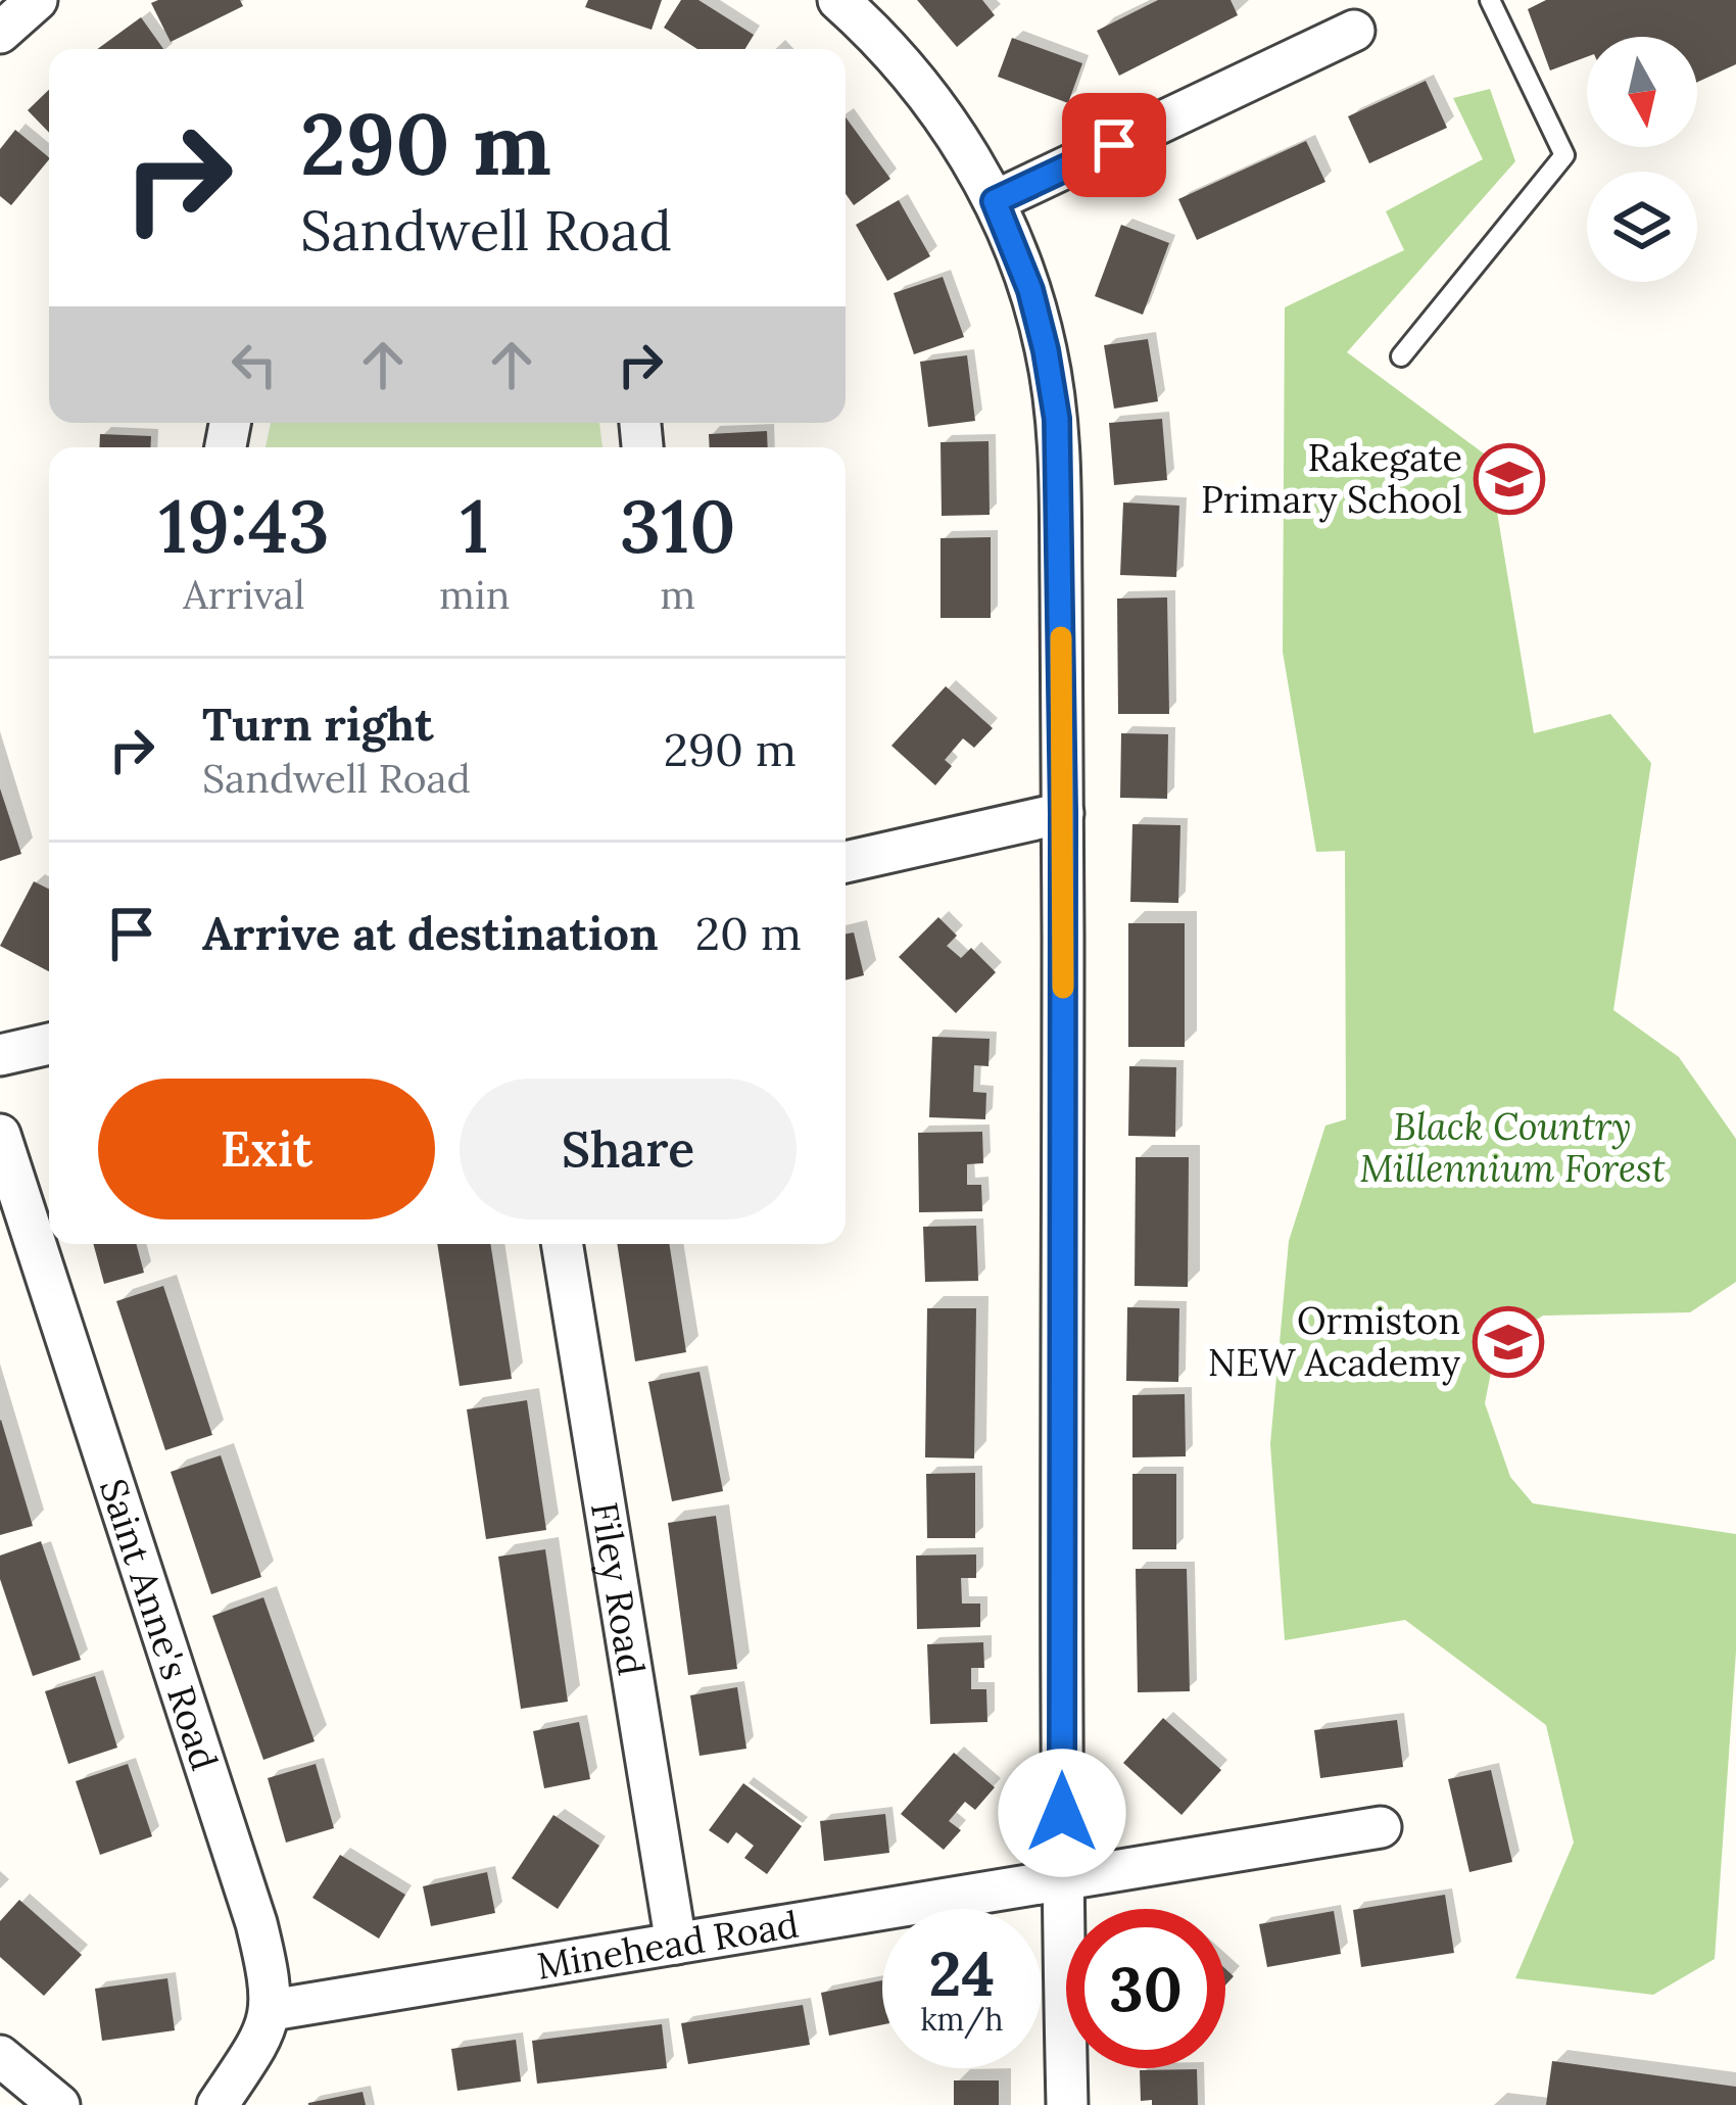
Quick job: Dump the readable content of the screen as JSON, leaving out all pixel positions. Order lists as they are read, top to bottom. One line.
{"streets":{"street":["Filey Road","Saint Anne's Road","Minehead Road"]},"crossings":[["Filey Road","Minehead Road"],["Saint Anne's Road","Minehead Road"]],"parks":["Black Country Millennium Forest"],"places":{"school or university":["Rakegate Primary School","Ormiston NEW Academy"]},"north":"bottom","page":{"turn":["290 m","Sandwell Road"],"eta":["19:43","Arrival","1","min","310","m"],"list":[{"name":"Turn right","note":"Sandwell Road","value":"290 m"},{"name":"Arrive at destination","value":"20 m"}],"buttons":["Exit","Share"],"speed":"24 km/h","limit":"30"}}
